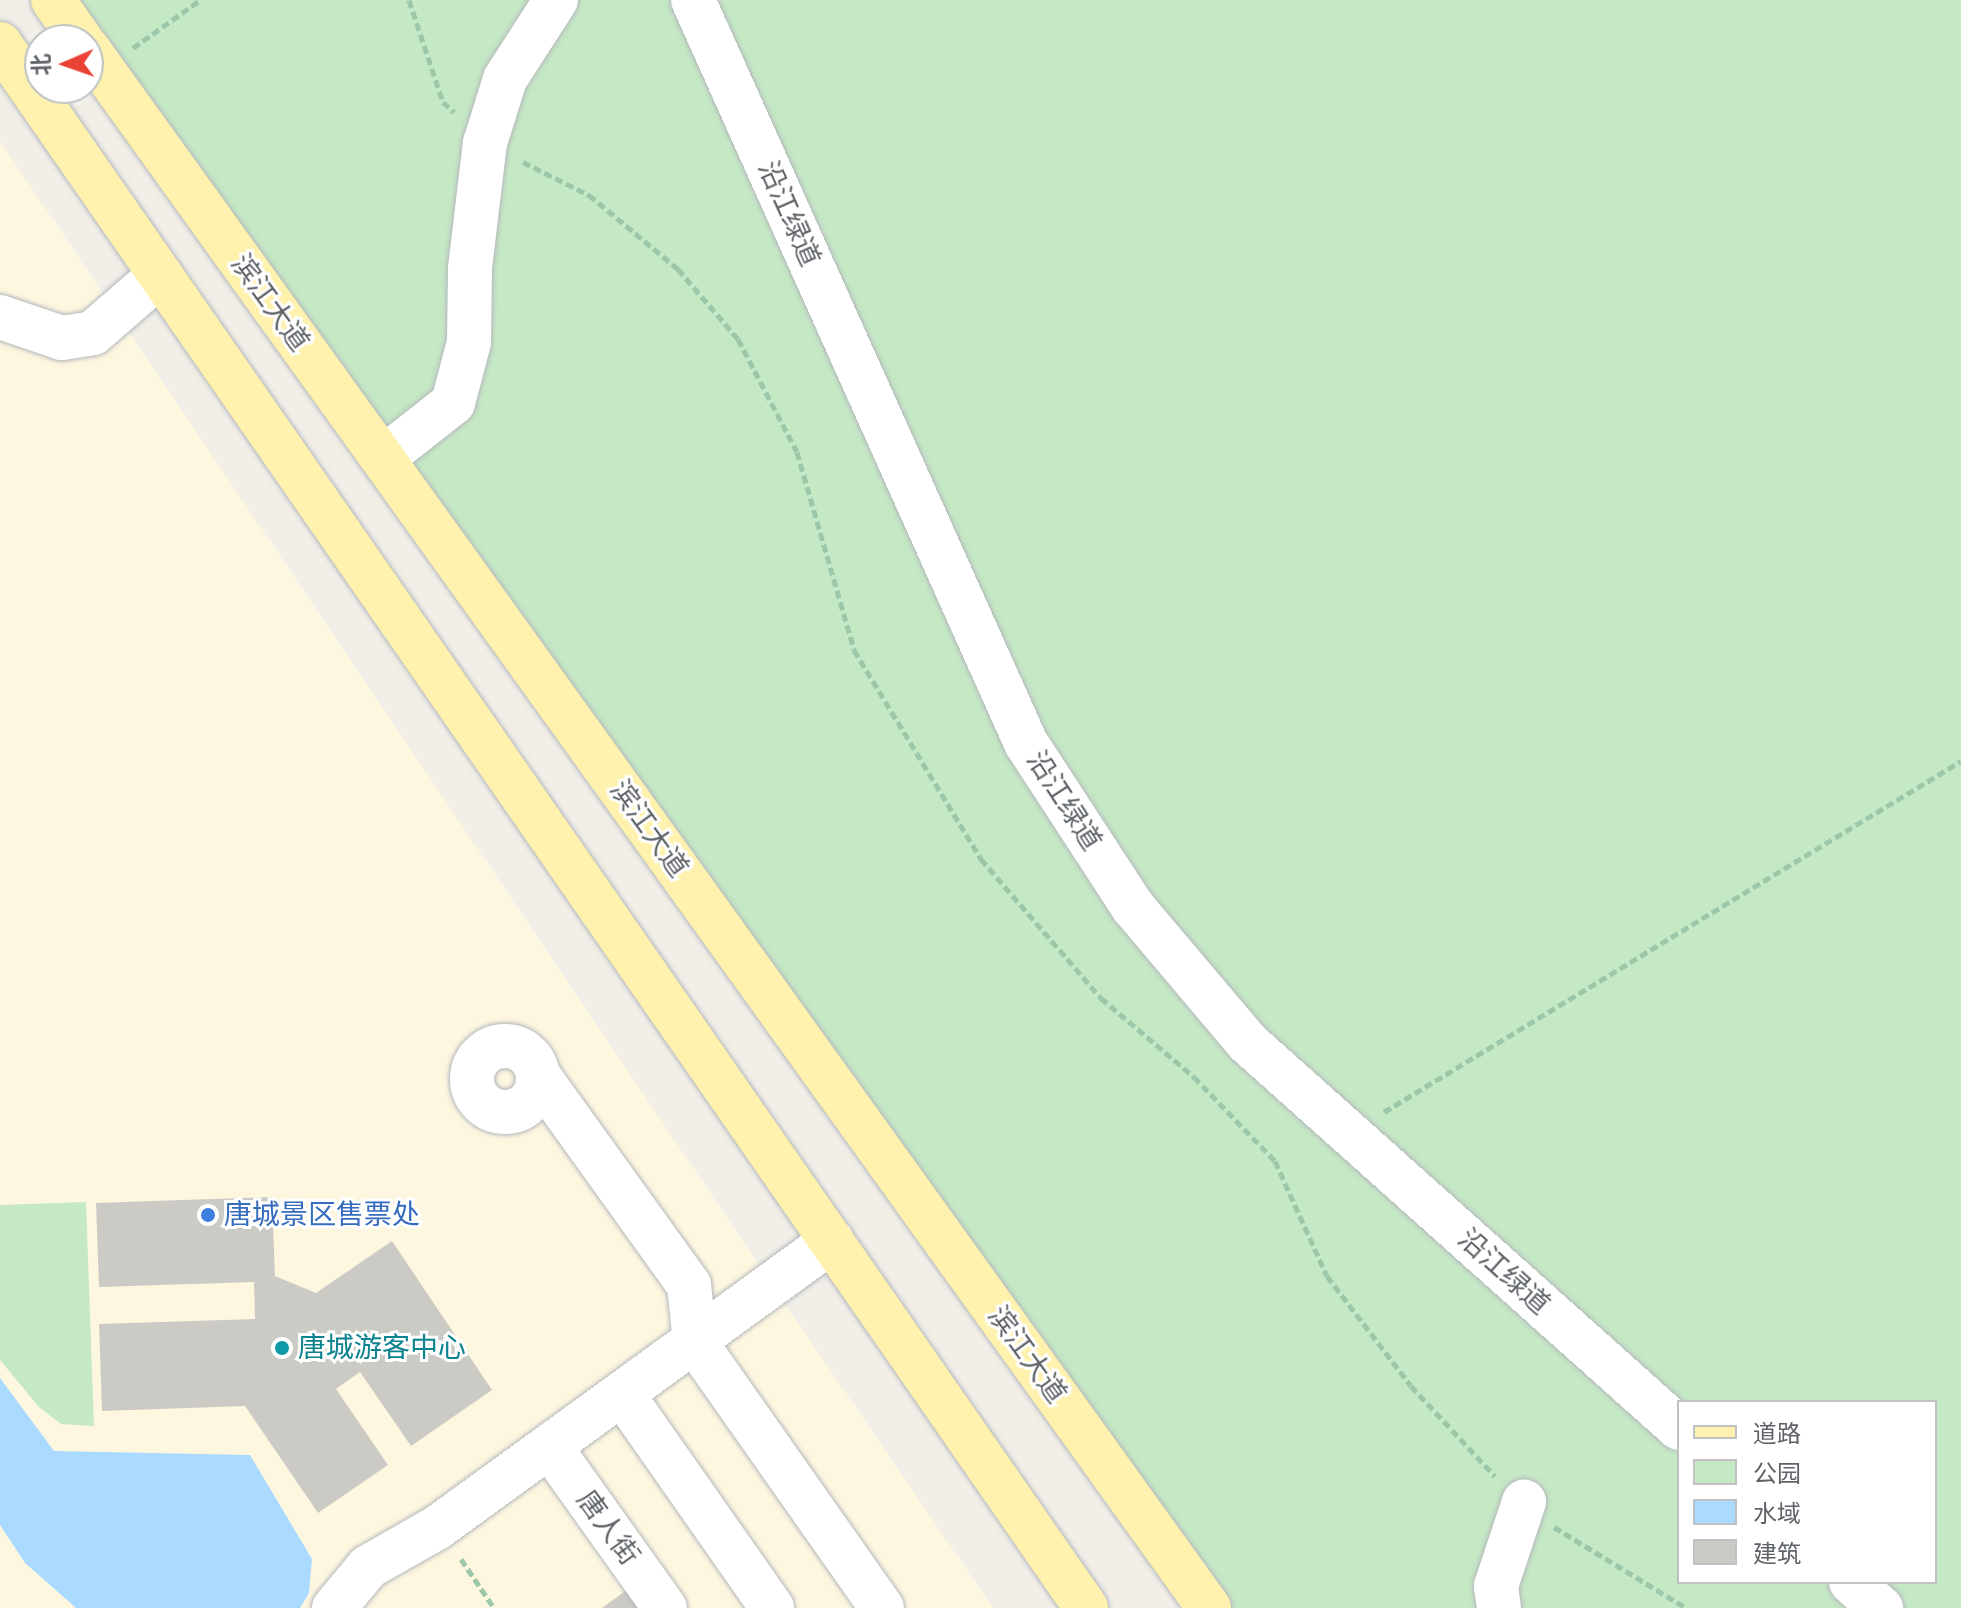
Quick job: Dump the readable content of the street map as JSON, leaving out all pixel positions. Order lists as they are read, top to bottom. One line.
{"streets":{"main road":["滨江大道"],"street":["沿江绿道","唐人街"]},"places":["唐城景区售票处","唐城游客中心"],"legend":["道路","公园","水域","建筑"],"north":"left"}
